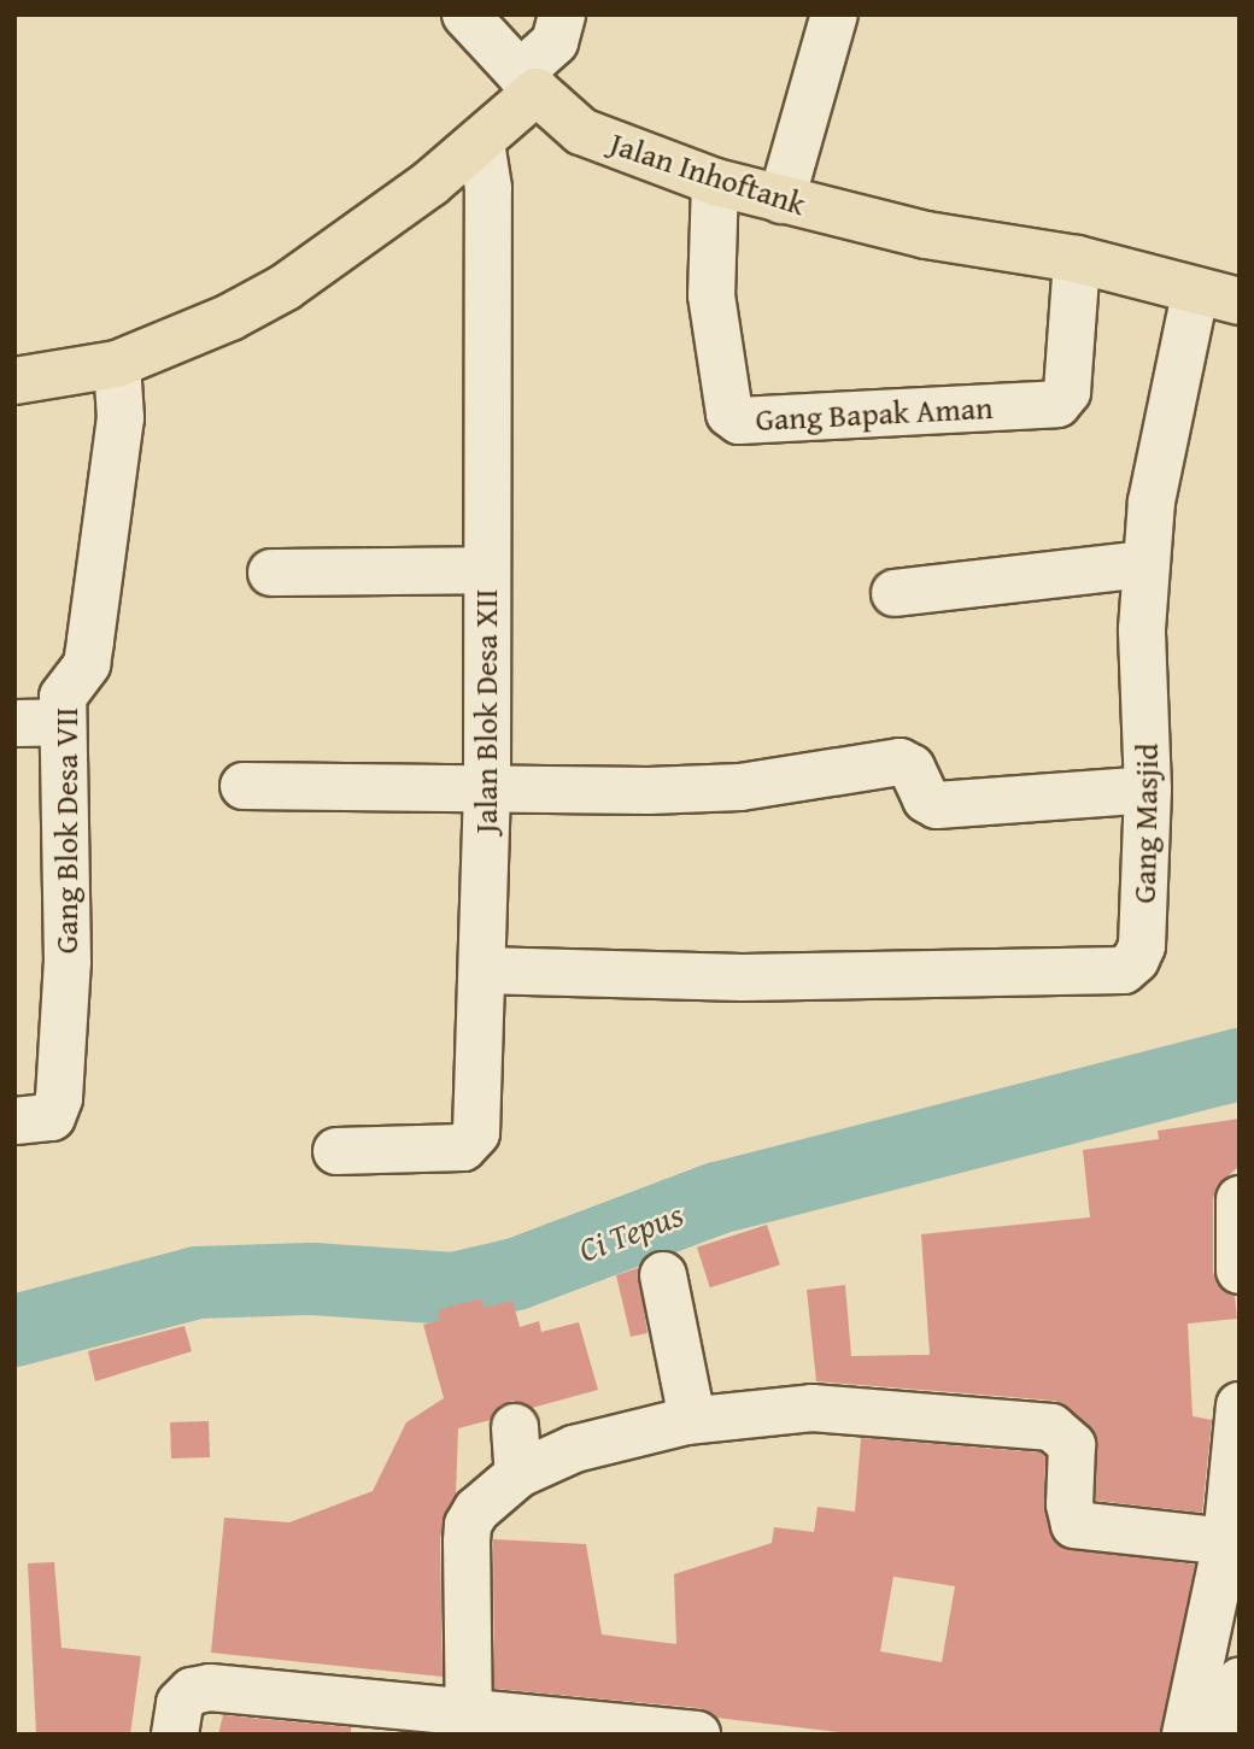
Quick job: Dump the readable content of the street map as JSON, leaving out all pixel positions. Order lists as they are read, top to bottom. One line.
{"streets":{"main road":["Jalan Inhoftank"],"street":["Gang Bapak Aman","Jalan Blok Desa XII","Gang Masjid","Gang Blok Desa VII"]},"crossings":[["Jalan Inhoftank","Gang Bapak Aman"],["Jalan Inhoftank","Gang Masjid"],["Jalan Blok Desa XII","Gang Masjid"]],"water":["Ci Tepus"]}
